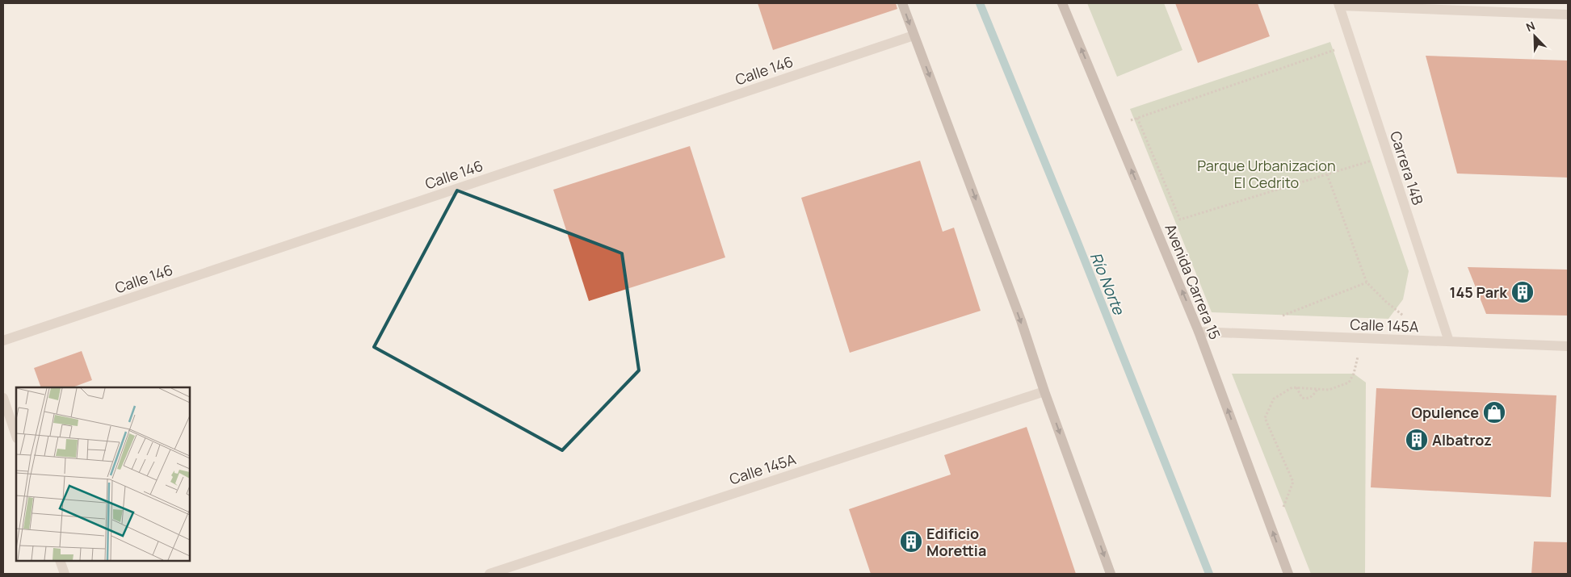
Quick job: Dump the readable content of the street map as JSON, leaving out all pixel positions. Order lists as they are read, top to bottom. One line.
{"streets":{"main road":["Avenida Carrera 15"],"street":["Calle 146","Carrera 14B","Calle 145A"]},"crossings":[["Carrera 14B","Calle 145A"],["Avenida Carrera 15","Calle 145A"]],"one_way":["Avenida Carrera 15"],"water":["Río Norte"],"parks":["Parque Urbanizacion El Cedrito"],"places":{"building":["145 Park","Albatroz","Edificio Morettia"],"shop":["Opulence"]},"north":"top left"}
